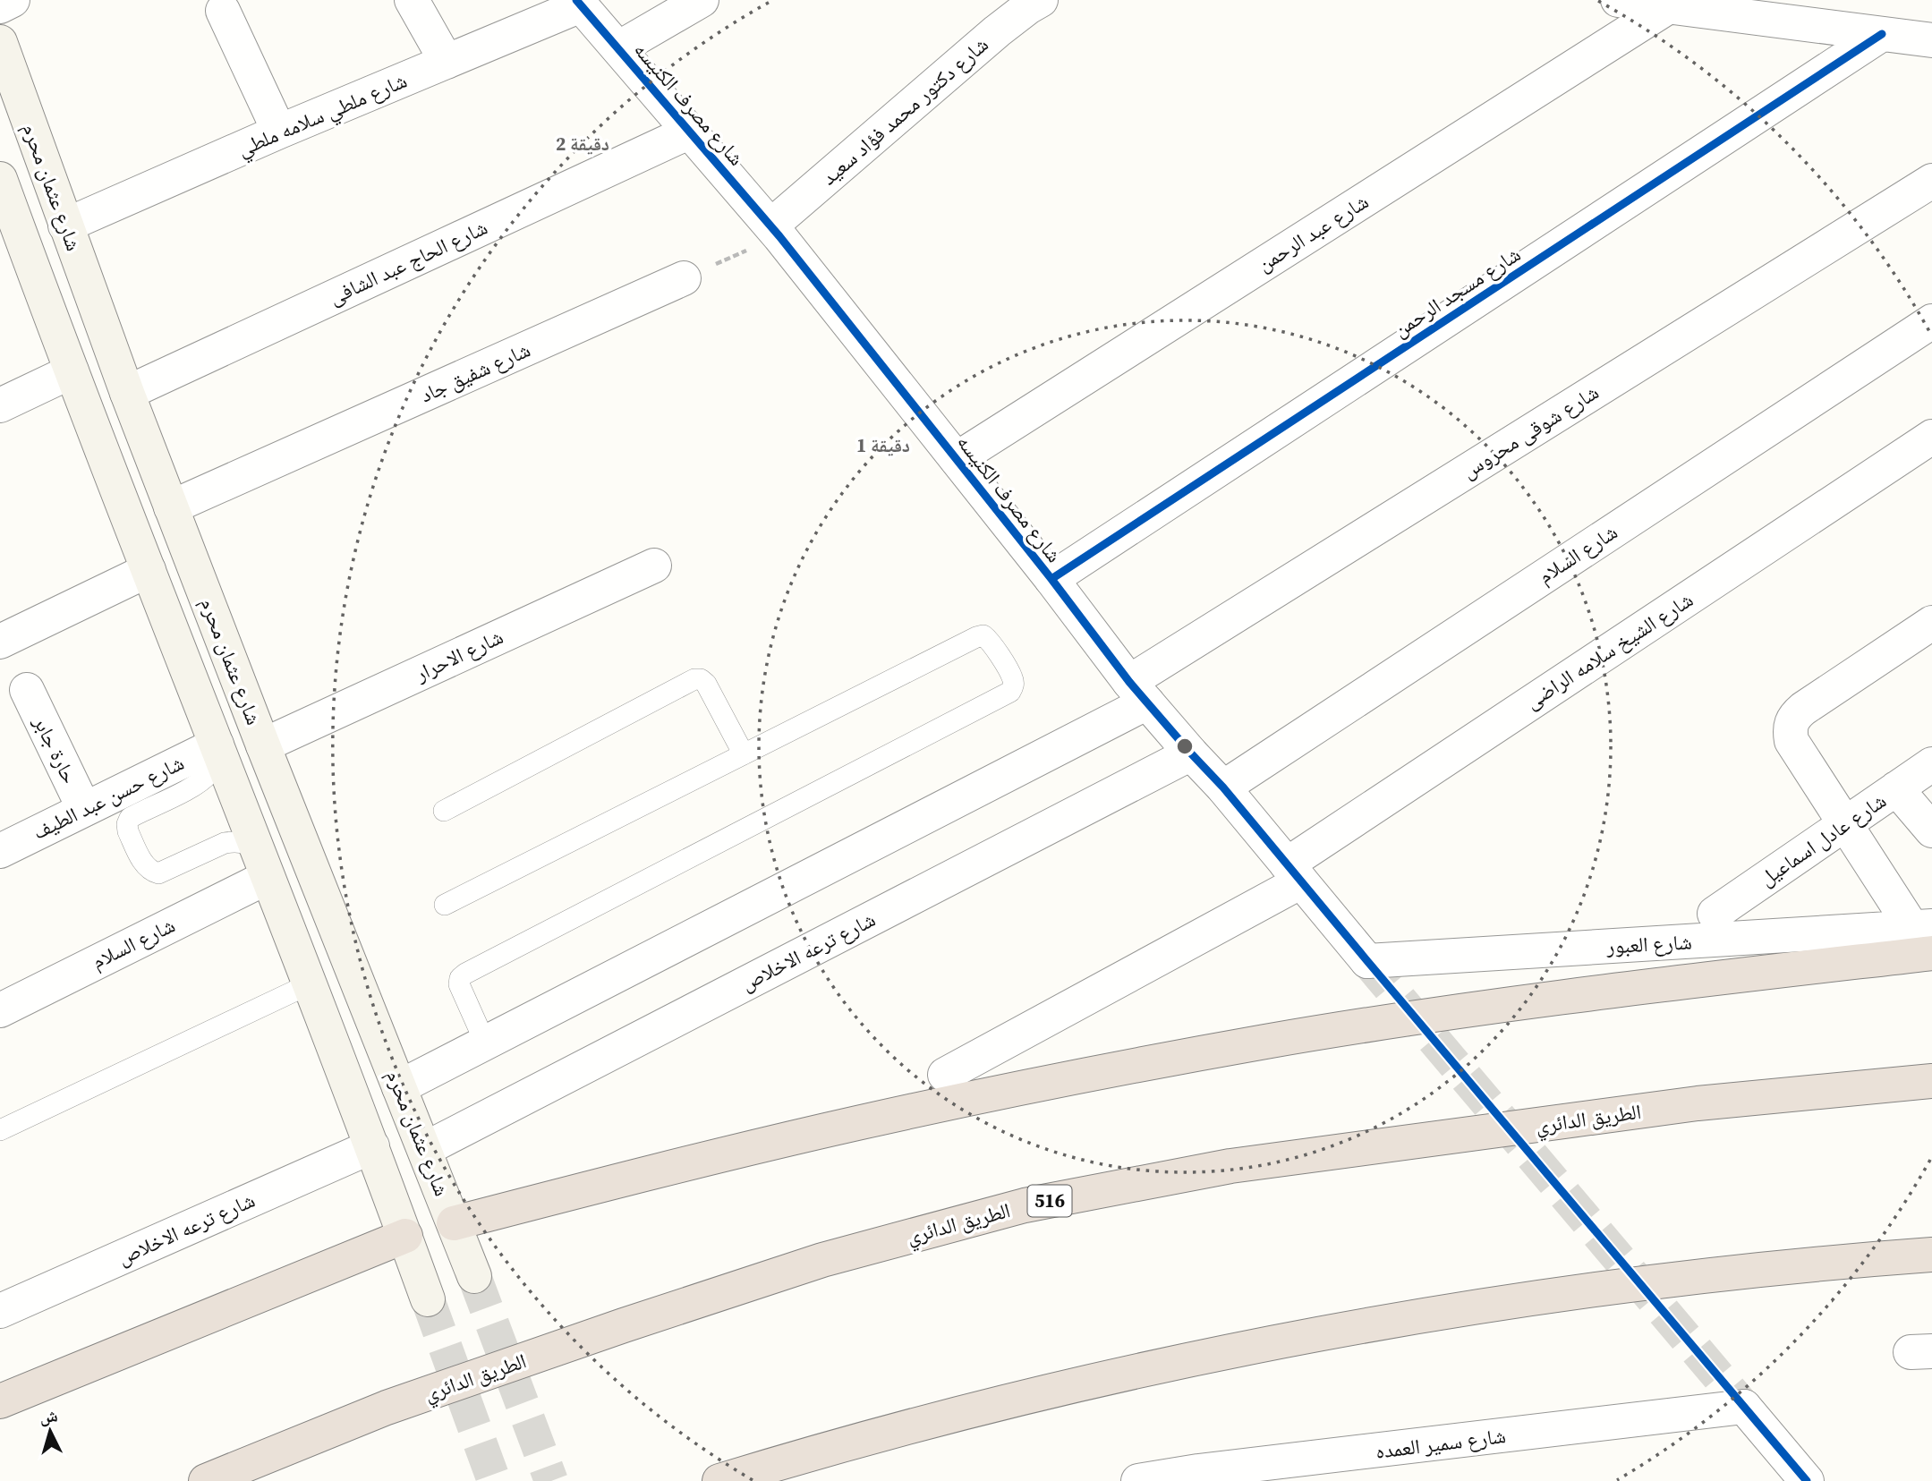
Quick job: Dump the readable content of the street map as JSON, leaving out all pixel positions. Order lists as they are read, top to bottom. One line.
{"streets":{"highway":["الطريق الدائري","516"],"main road":["شارع عثمان محرم"],"street":["شارع مصرف الكنيسه","شارع دكتور محمد فؤاد سعيد","شارع ملطي سلامه ملطي","شارع عبد الرحمن","شارع الحاج عبد الشافى","شارع مسجد الرحمن","شارع شفيق جاد","شارع شوقى محروس","شارع السلام","شارع الشيخ سلامه الراضى","شارع الاحرار","حارة جابر","شارع حسن عبد الطيف","شارع عادل اسماعيل","شارع العبور","شارع ترعه الاخلاص","شارع سمير العمده"]},"crossings":[["شارع مصرف الكنيسه","شارع دكتور محمد فؤاد سعيد"],["شارع مصرف الكنيسه","شارع ملطي سلامه ملطي"],["شارع مصرف الكنيسه","شارع عبد الرحمن"],["شارع مصرف الكنيسه","شارع الحاج عبد الشافى"],["شارع مصرف الكنيسه","شارع مسجد الرحمن"],["شارع مصرف الكنيسه","شارع شوقى محروس"],["شارع مصرف الكنيسه","شارع السلام"],["شارع مصرف الكنيسه","شارع الشيخ سلامه الراضى"],["شارع مصرف الكنيسه","شارع العبور"],["شارع مصرف الكنيسه","شارع ترعه الاخلاص"],["شارع ملطي سلامه ملطي","شارع عثمان محرم"],["شارع عثمان محرم","شارع الحاج عبد الشافى"],["شارع عثمان محرم","شارع شفيق جاد"],["شارع عثمان محرم","شارع الاحرار"],["شارع عثمان محرم","شارع ترعه الاخلاص"],["حارة جابر","شارع حسن عبد الطيف"]],"north":"top","rings":["2 دقيقة","1 دقيقة"]}
